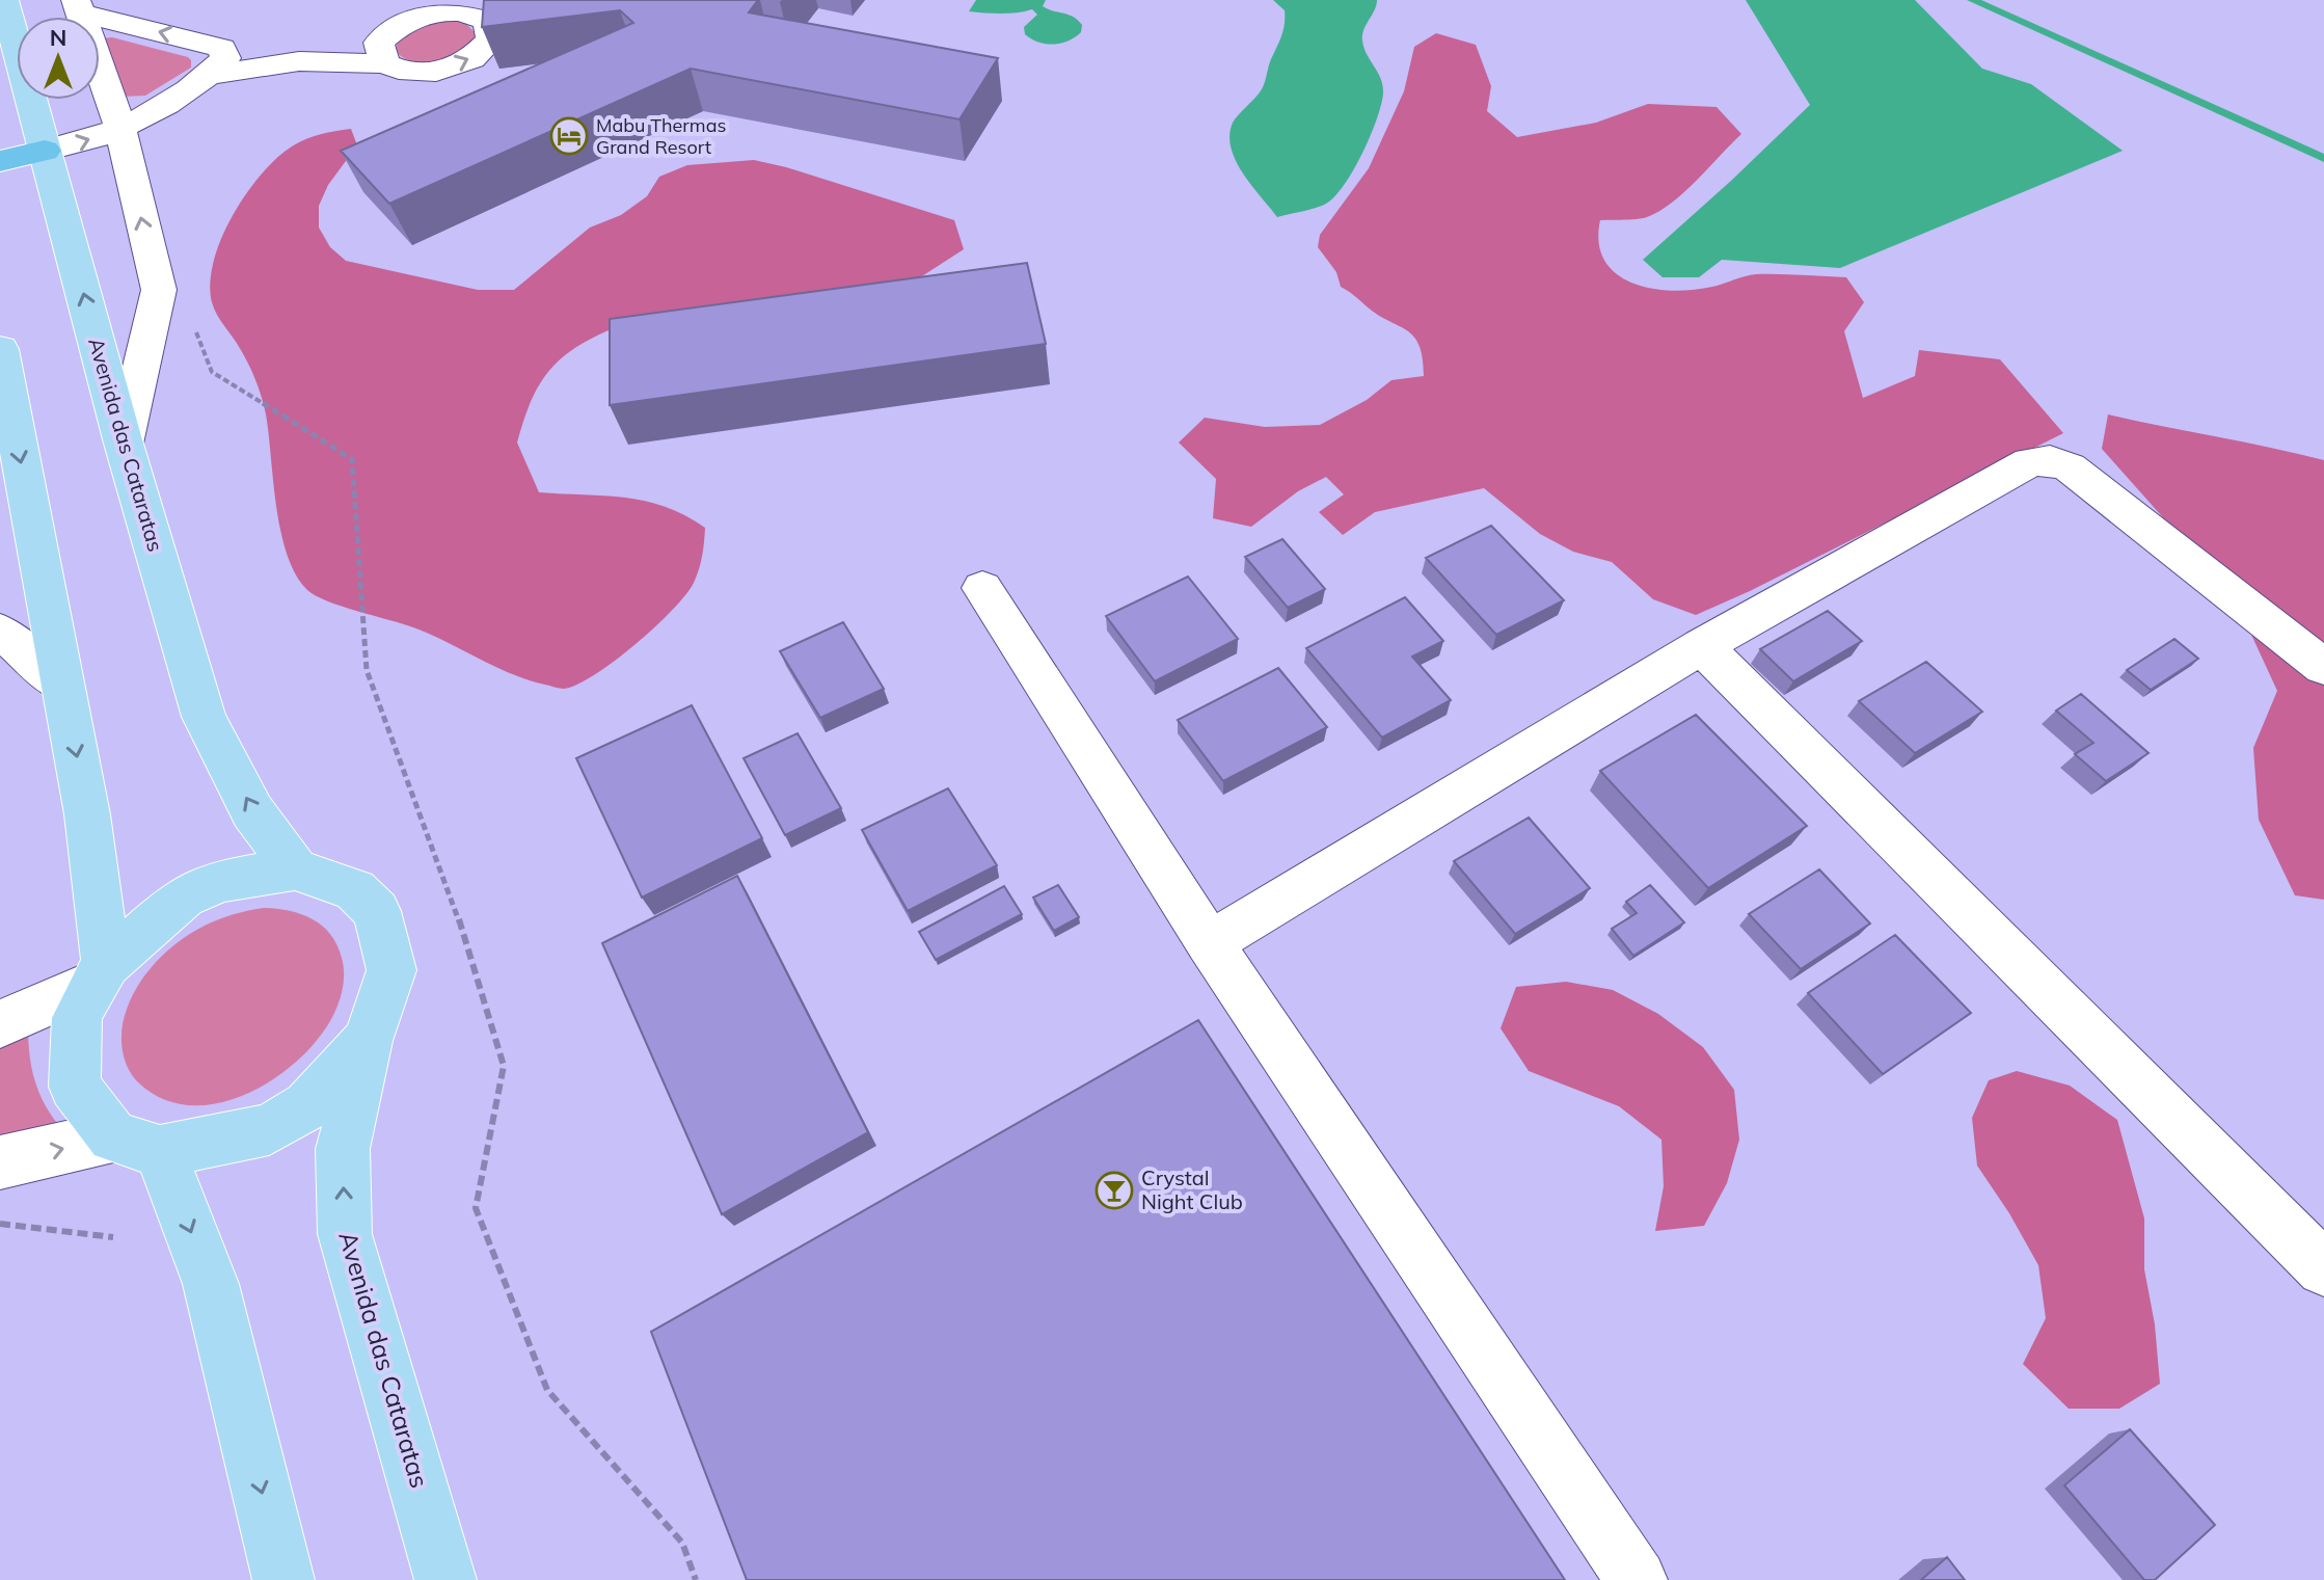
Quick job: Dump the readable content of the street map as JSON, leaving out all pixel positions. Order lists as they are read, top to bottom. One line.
{"streets":{"main road":["Avenida das Cataratas"]},"places":{"hotel":["Mabu Thermas Grand Resort"],"bar":["Crystal Night Club"]},"north":"top"}
